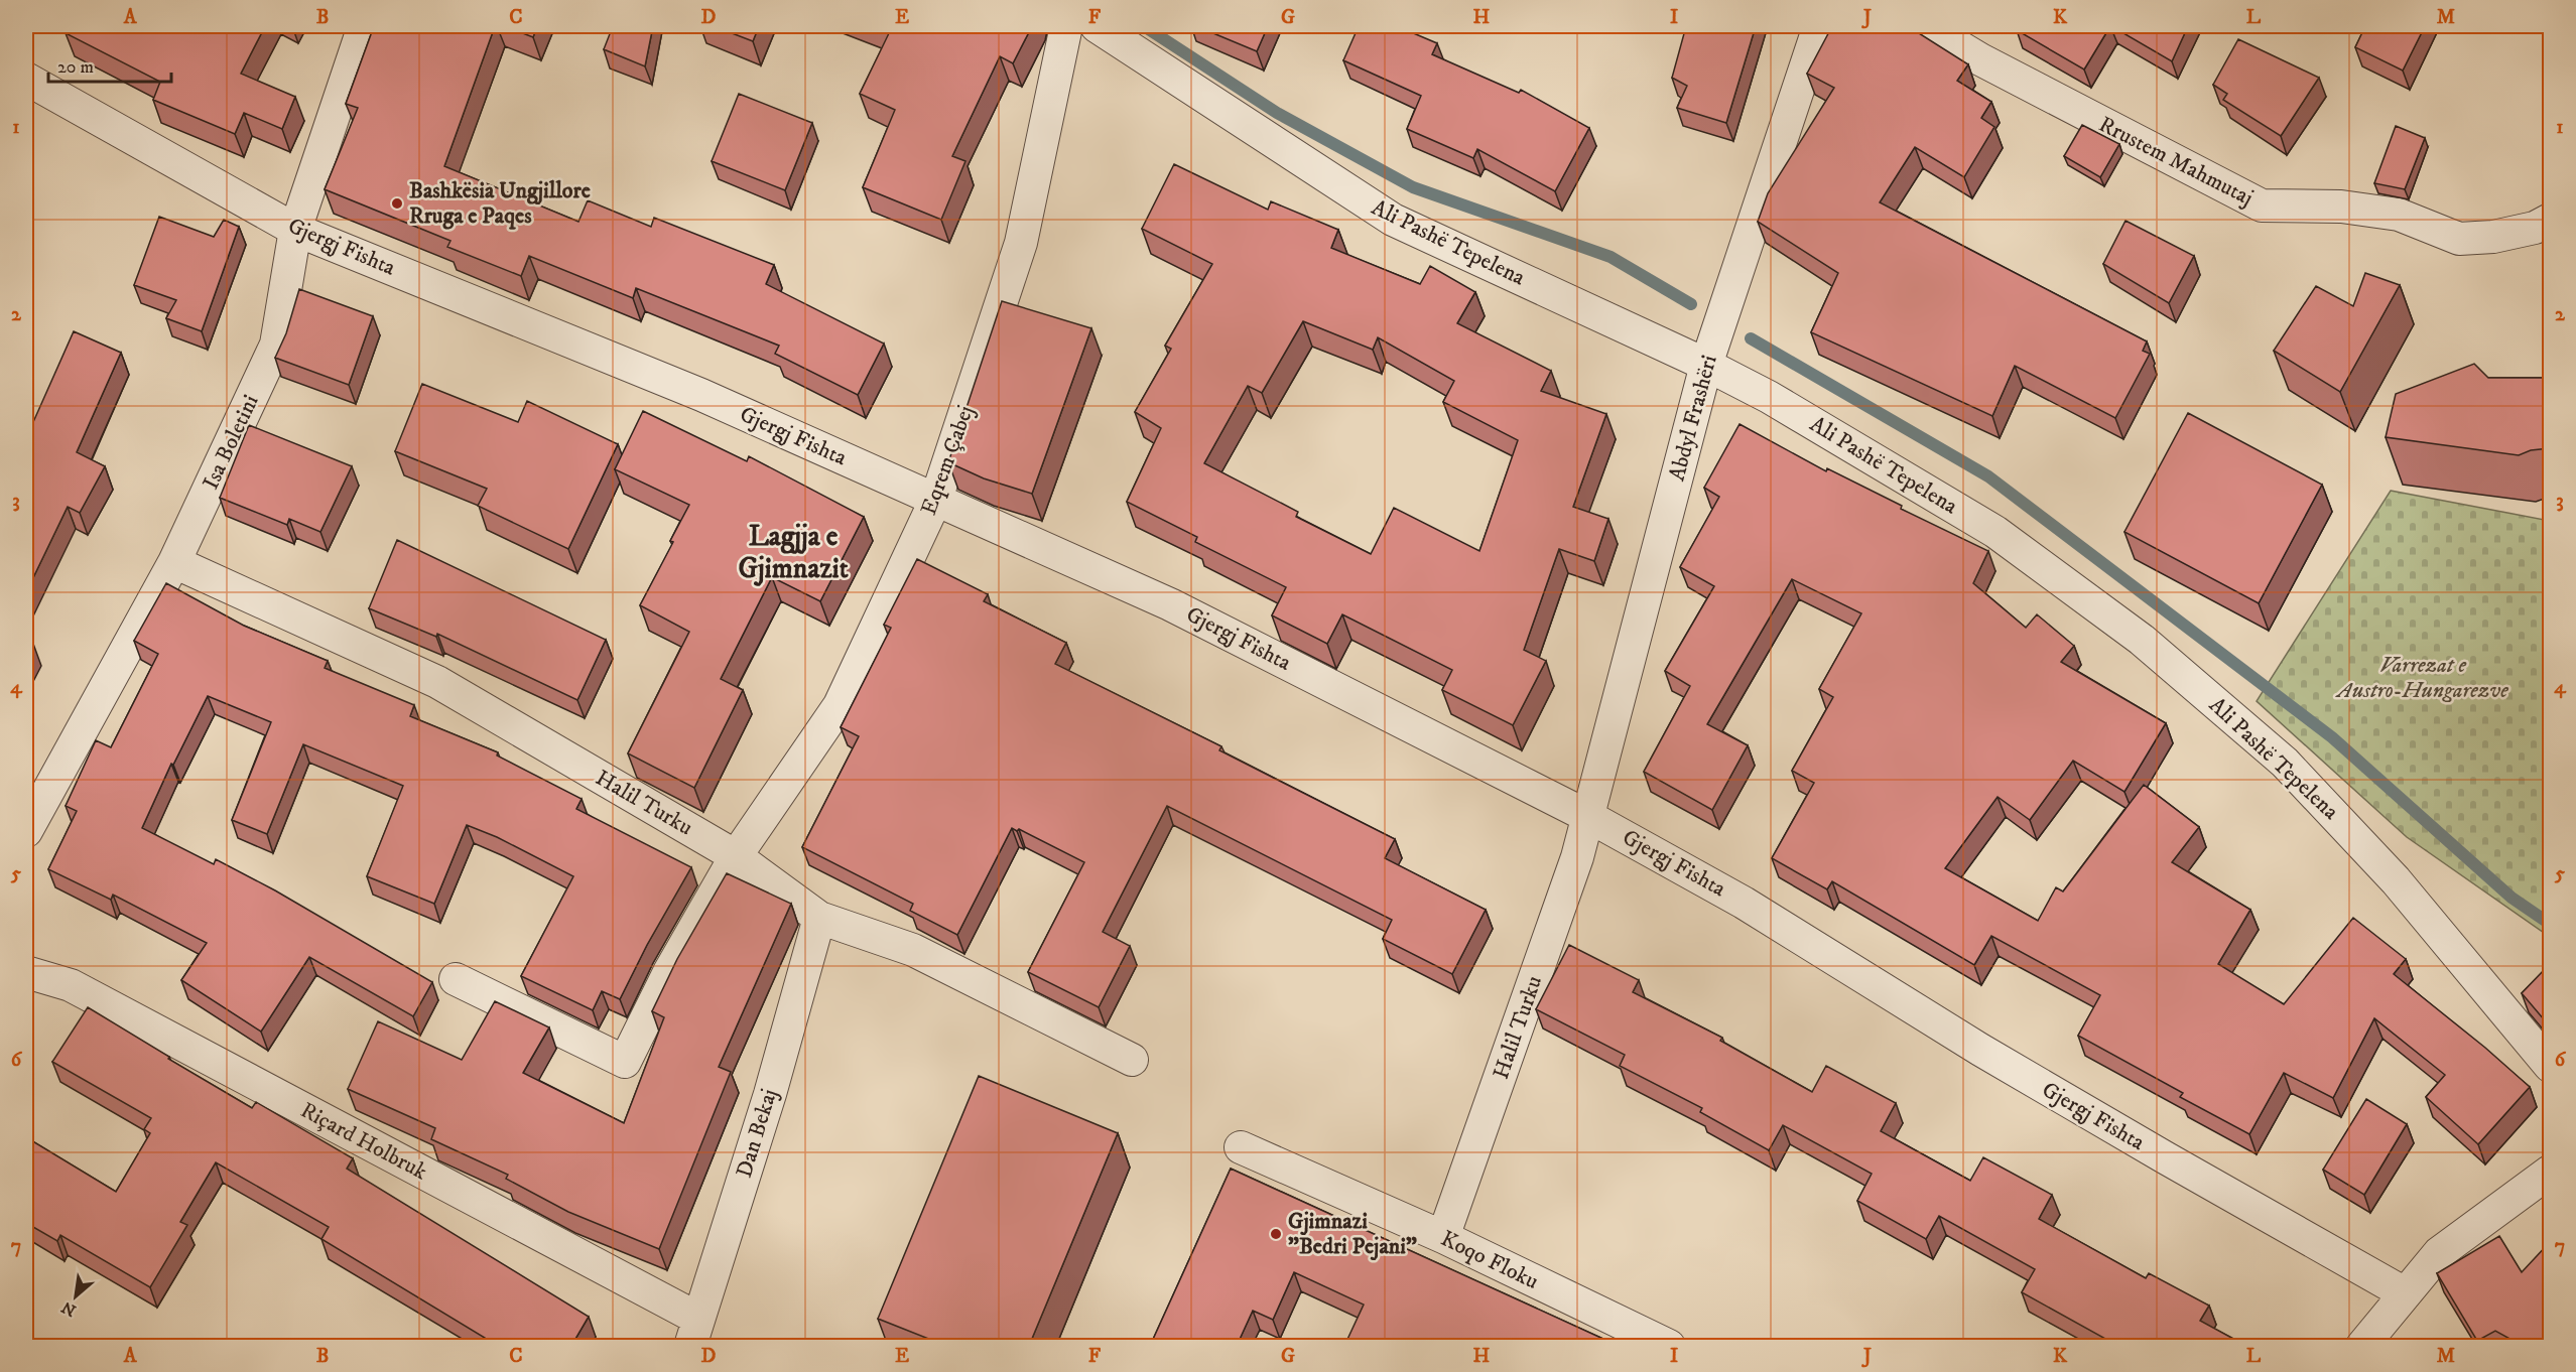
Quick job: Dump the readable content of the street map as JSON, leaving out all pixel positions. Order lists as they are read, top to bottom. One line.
{"streets":{"street":["Rrustem Mahmutaj","Ali Pashë Tepelena","Gjergj Fishta","Abdyl Frashëri","Isa Boletini","Eqrem Çabej","Halil Turku","Dan Bekaj","Riçard Holbruk","Koqo Floku"]},"crossings":[["Ali Pashë Tepelena","Abdyl Frashëri"],["Gjergj Fishta","Abdyl Frashëri"],["Gjergj Fishta","Isa Boletini"],["Gjergj Fishta","Eqrem Çabej"],["Gjergj Fishta","Halil Turku"],["Abdyl Frashëri","Halil Turku"],["Isa Boletini","Halil Turku"],["Eqrem Çabej","Halil Turku"],["Halil Turku","Dan Bekaj"],["Halil Turku","Koqo Floku"],["Dan Bekaj","Riçard Holbruk"]],"districts":["Lagjja e Gjimnazit"],"parks":["Varrezat e Austro-Hungarezve"],"places":["Bashkësia Ungjillore Rruga e Paqes","Gjimnazi \"Bedri Pejani\""],"scale_bar":"20 m","north":"bottom left","grid":{"columns":["A","B","C","D","E","F","G","H","I","J","K","L","M"],"rows":["1","2","3","4","5","6","7"]}}
